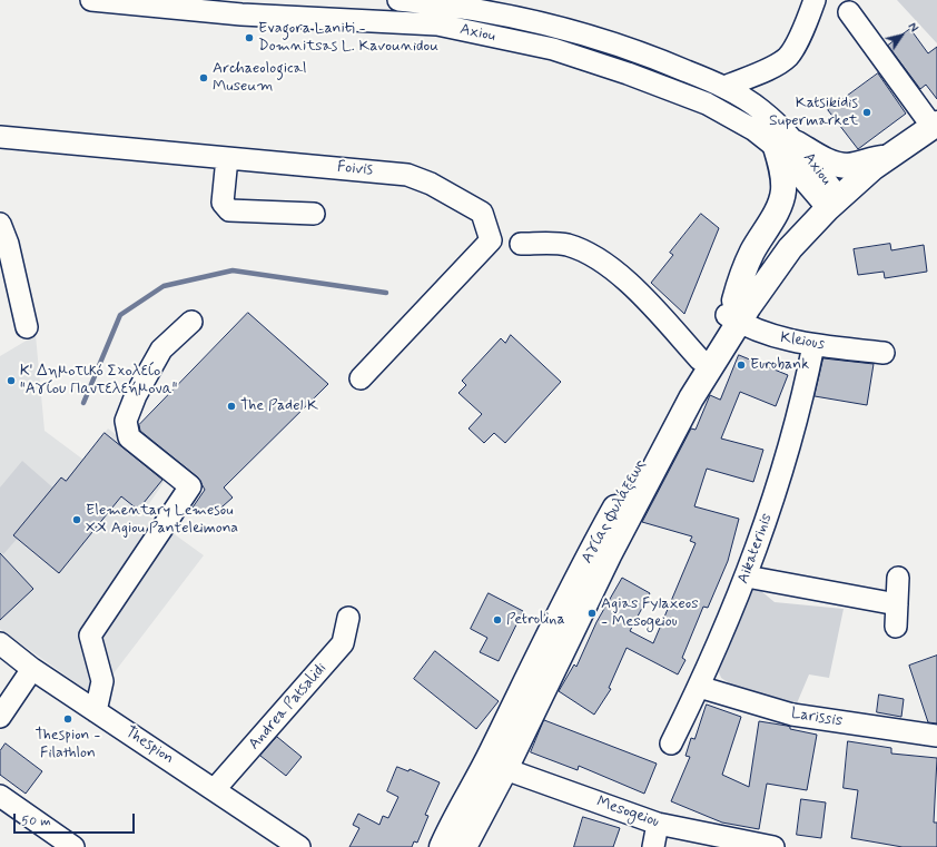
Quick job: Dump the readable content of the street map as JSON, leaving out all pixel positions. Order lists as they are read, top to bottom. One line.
{"streets":{"main road":["Αγίας Φυλάξεως"],"street":["Axiou","Foivis","Kleious","Aikaterinis","Andrea Patsalidi","Larissis","Thespion","Mesogeiou"]},"crossings":[["Axiou","Αγίας Φυλάξεως"],["Kleious","Αγίας Φυλάξεως"],["Kleious","Aikaterinis"],["Αγίας Φυλάξεως","Mesogeiou"],["Aikaterinis","Larissis"],["Andrea Patsalidi","Thespion"]],"places":["Evagora Laniti - Domnitsas L. Kavounidou","Archaeological Museum","Katsikidis Supermarket","Eurobank","Κ' Δημοτικό Σχολείο \"Αγίου Παντελεήμονα\"","The Padel K","Elementary Lemesou XX Agiou Panteleimona","Agias Fylaxeos - Mesogeiou","Petrolina","Thespion - Filathlon"],"scale_bar":"50 m","north":"top right"}
